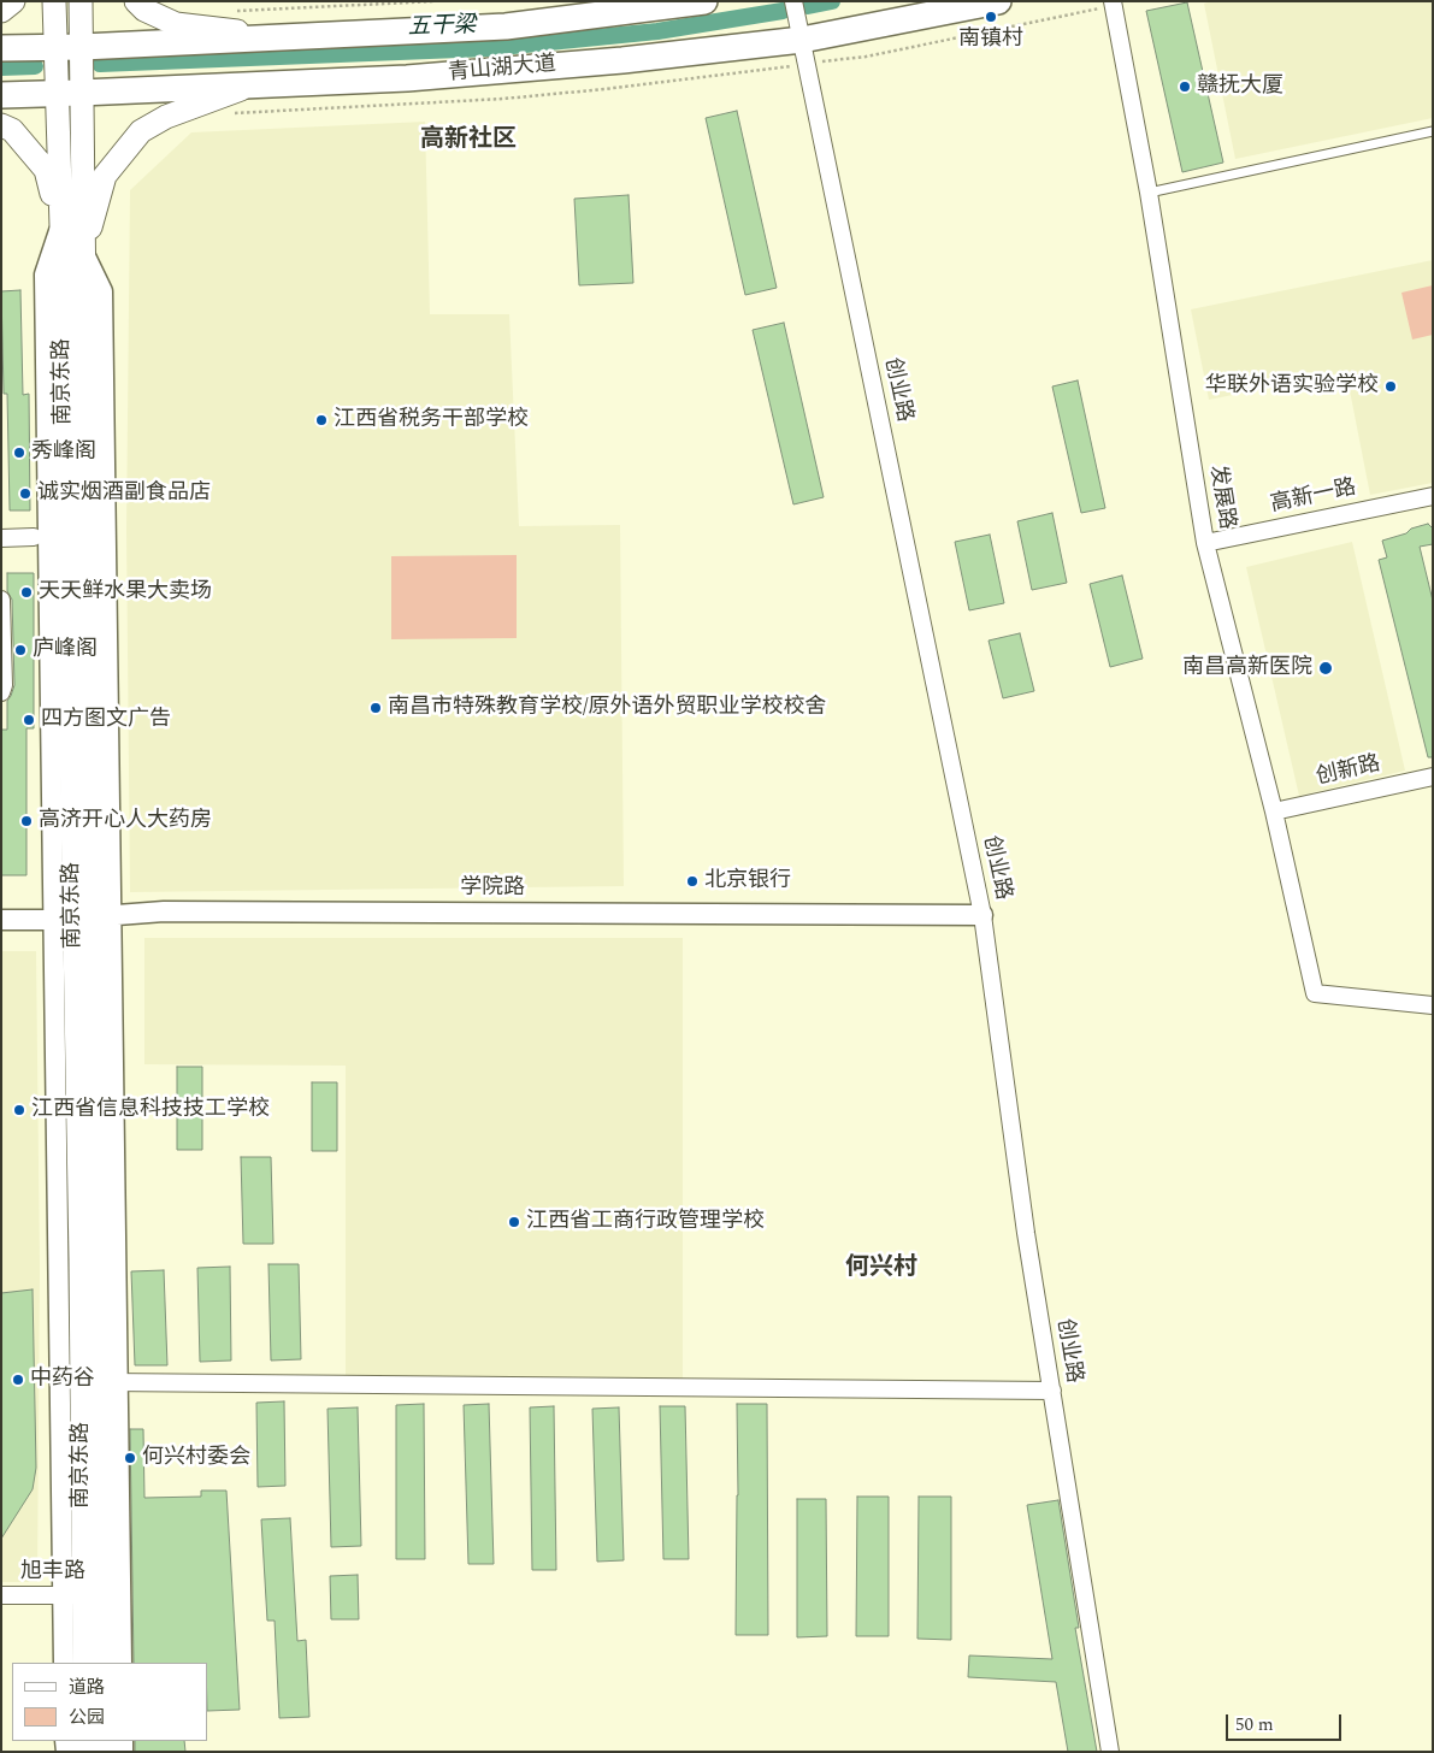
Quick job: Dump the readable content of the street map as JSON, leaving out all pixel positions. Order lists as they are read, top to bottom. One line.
{"streets":{"main road":["青山湖大道","南京东路"],"street":["创业路","发展路","高新一路","创新路","学院路","旭丰路"]},"crossings":[["青山湖大道","南京东路"],["青山湖大道","创业路"],["南京东路","学院路"],["南京东路","旭丰路"],["创业路","学院路"],["发展路","高新一路"],["发展路","创新路"]],"districts":["高新社区","何兴村"],"water":["五干梁"],"places":["南镇村","赣抚大厦","华联外语实验学校","江西省税务干部学校","秀峰阁","诚实烟酒副食品店","天天鲜水果大卖场","庐峰阁","南昌高新医院","南昌市特殊教育学校/原外语外贸职业学校校舍","四方图文广告","高济开心人大药房","北京银行","江西省信息科技技工学校","江西省工商行政管理学校","中药谷","何兴村委会"],"legend":["道路","公园"],"scale_bar":"50 m"}
